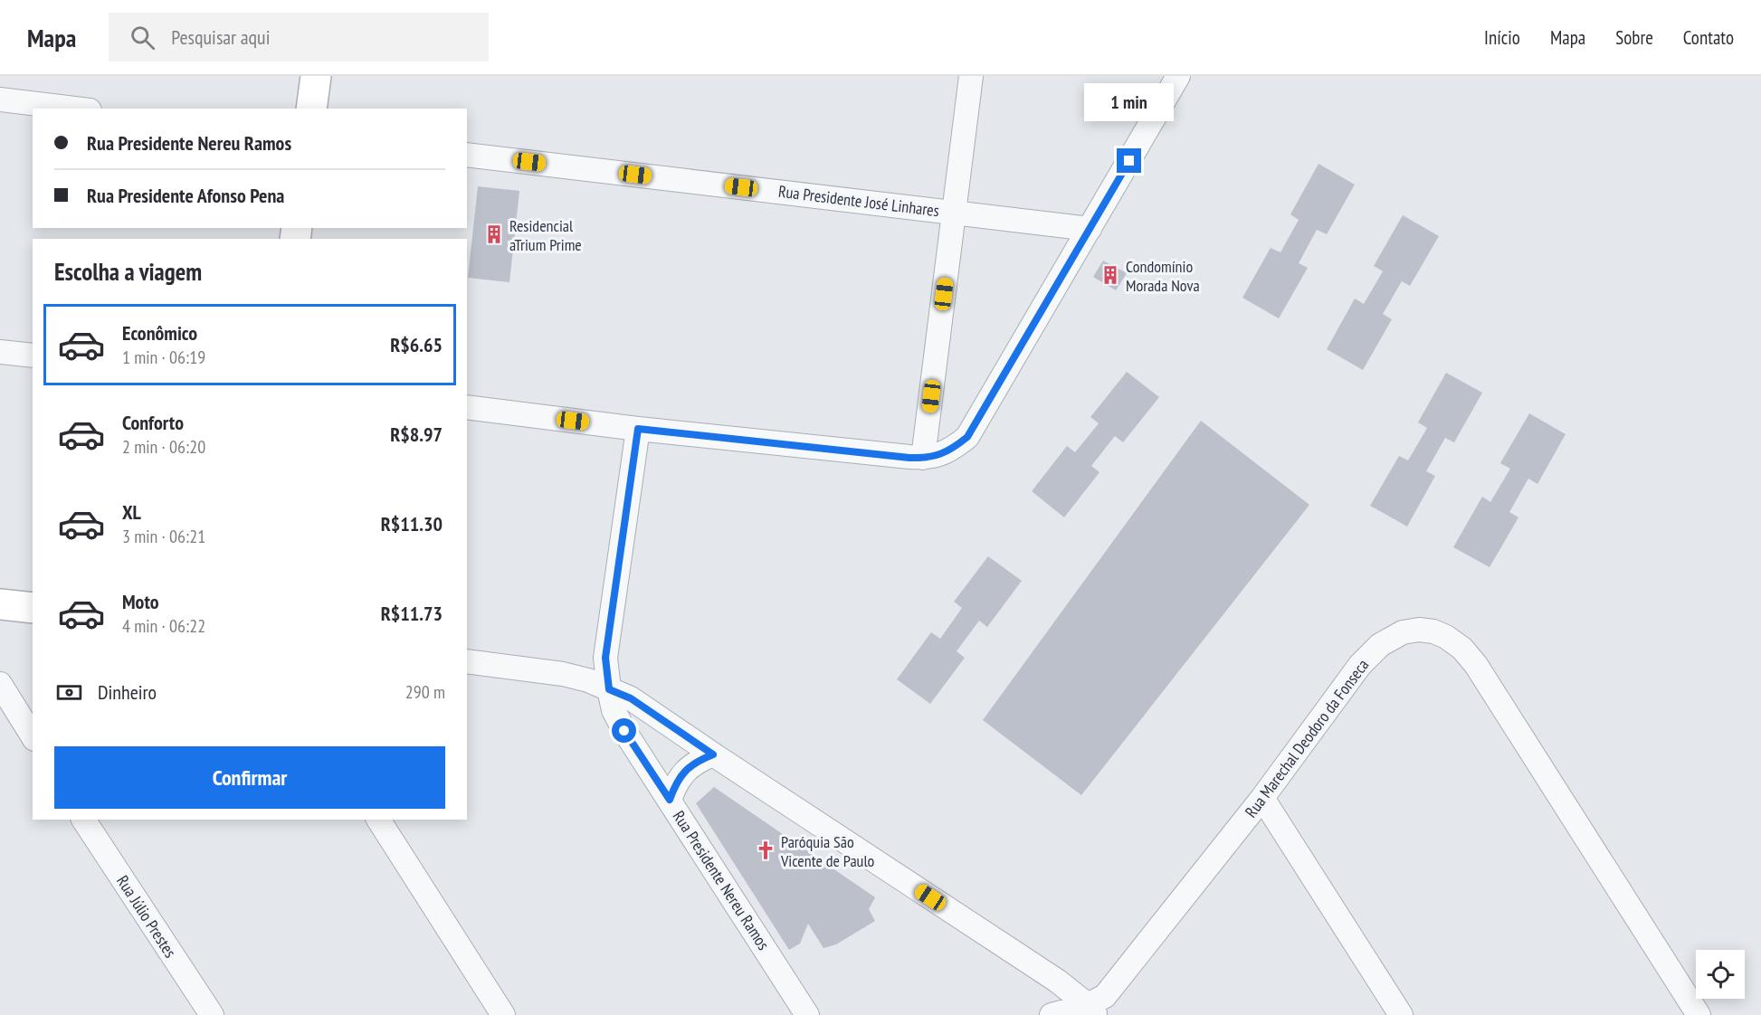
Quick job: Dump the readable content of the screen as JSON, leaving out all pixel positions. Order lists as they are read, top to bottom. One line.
{"streets":{"street":["Rua Presidente José Linhares","Rua Marechal Deodoro da Fonseca","Rua Presidente Nereu Ramos","Rua Júlio Prestes"]},"places":{"building":["Residencial aTrium Prime","Condomínio Morada Nova"],"church":["Paróquia São Vicente de Paulo"]},"page":{"header":"Mapa","search":"Pesquisar aqui","nav":["Início","Mapa","Sobre","Contato"],"bubble":"1 min","banner":["Rua Presidente Nereu Ramos","Rua Presidente Afonso Pena"],"heading":"Escolha a viagem","list":[{"name":"Econômico","note":"1 min · 06:19","value":"R$6.65"},{"name":"Conforto","note":"2 min · 06:20","value":"R$8.97"},{"name":"XL","note":"3 min · 06:21","value":"R$11.30"},{"name":"Moto","note":"4 min · 06:22","value":"R$11.73"}],"pay":["Dinheiro","290 m"],"buttons":"Confirmar"}}
